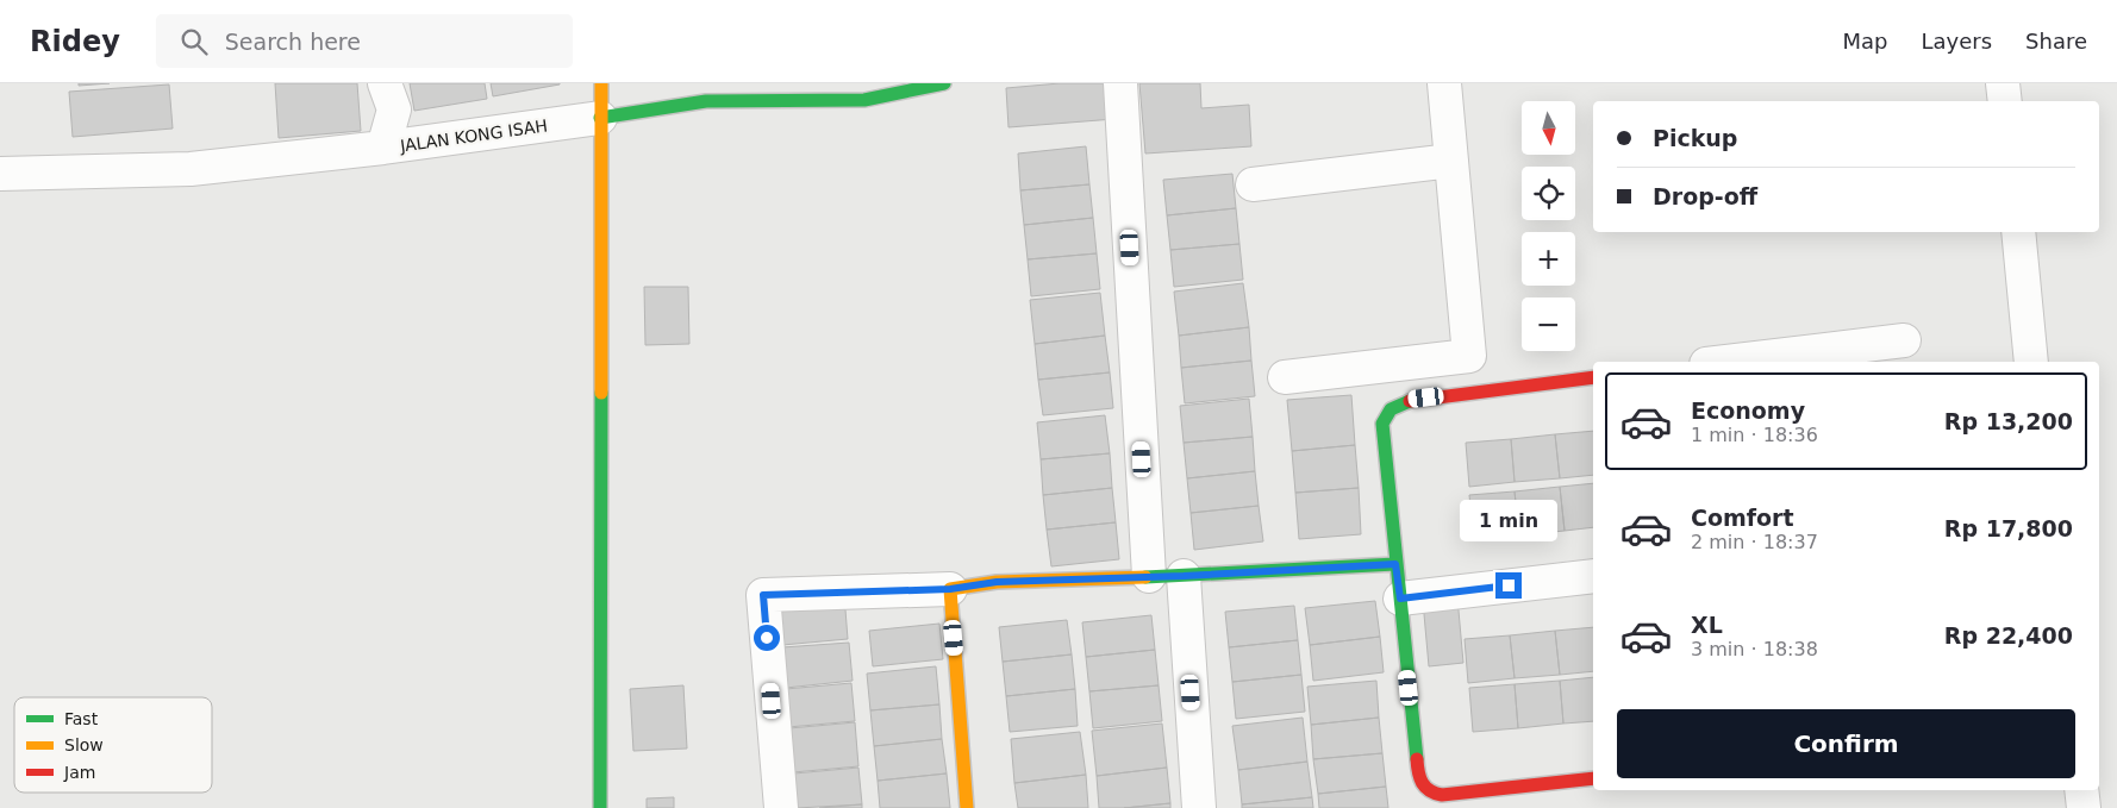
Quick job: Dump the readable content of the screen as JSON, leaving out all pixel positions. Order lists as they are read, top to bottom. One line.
{"streets":{"street":["JALAN KONG ISAH"]},"legend":["Fast","Slow","Jam"],"north":"bottom","page":{"header":"Ridey","search":"Search here","nav":["Map","Layers","Share"],"map_buttons":["+","−"],"banner":["Pickup","Drop-off"],"list":[{"name":"Economy","note":"1 min · 18:36","value":"Rp 13,200"},{"name":"Comfort","note":"2 min · 18:37","value":"Rp 17,800"},{"name":"XL","note":"3 min · 18:38","value":"Rp 22,400"}],"bubble":"1 min","buttons":"Confirm"}}
